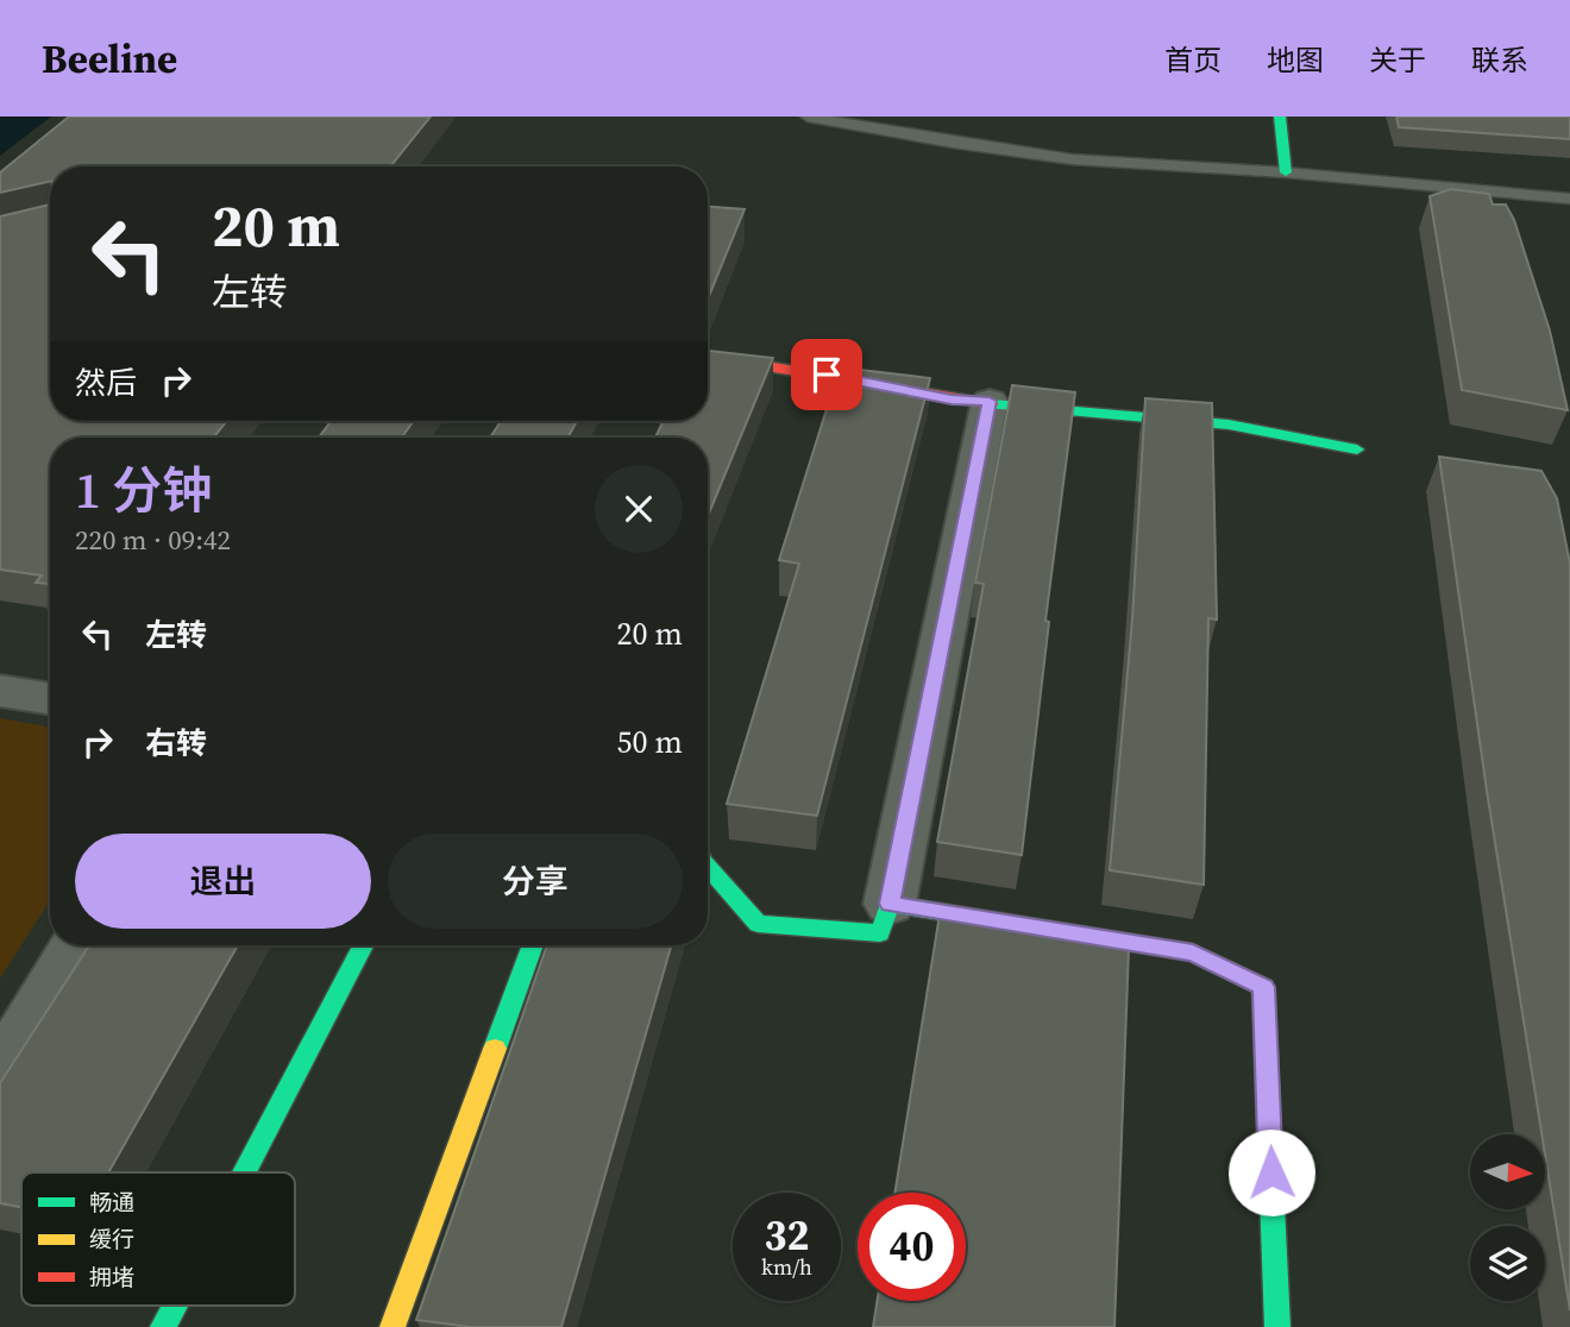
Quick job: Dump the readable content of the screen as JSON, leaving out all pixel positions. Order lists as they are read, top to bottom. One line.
{"legend":["畅通","缓行","拥堵"],"north":"right","page":{"header":"Beeline","nav":["首页","地图","关于","联系"],"turn":["20 m","左转"],"then":"然后","heading":["1 分钟","220 m · 09:42"],"list":[{"name":"左转","value":"20 m"},{"name":"右转","value":"50 m"}],"buttons":["退出","分享"],"speed":"32 km/h","limit":"40"}}
